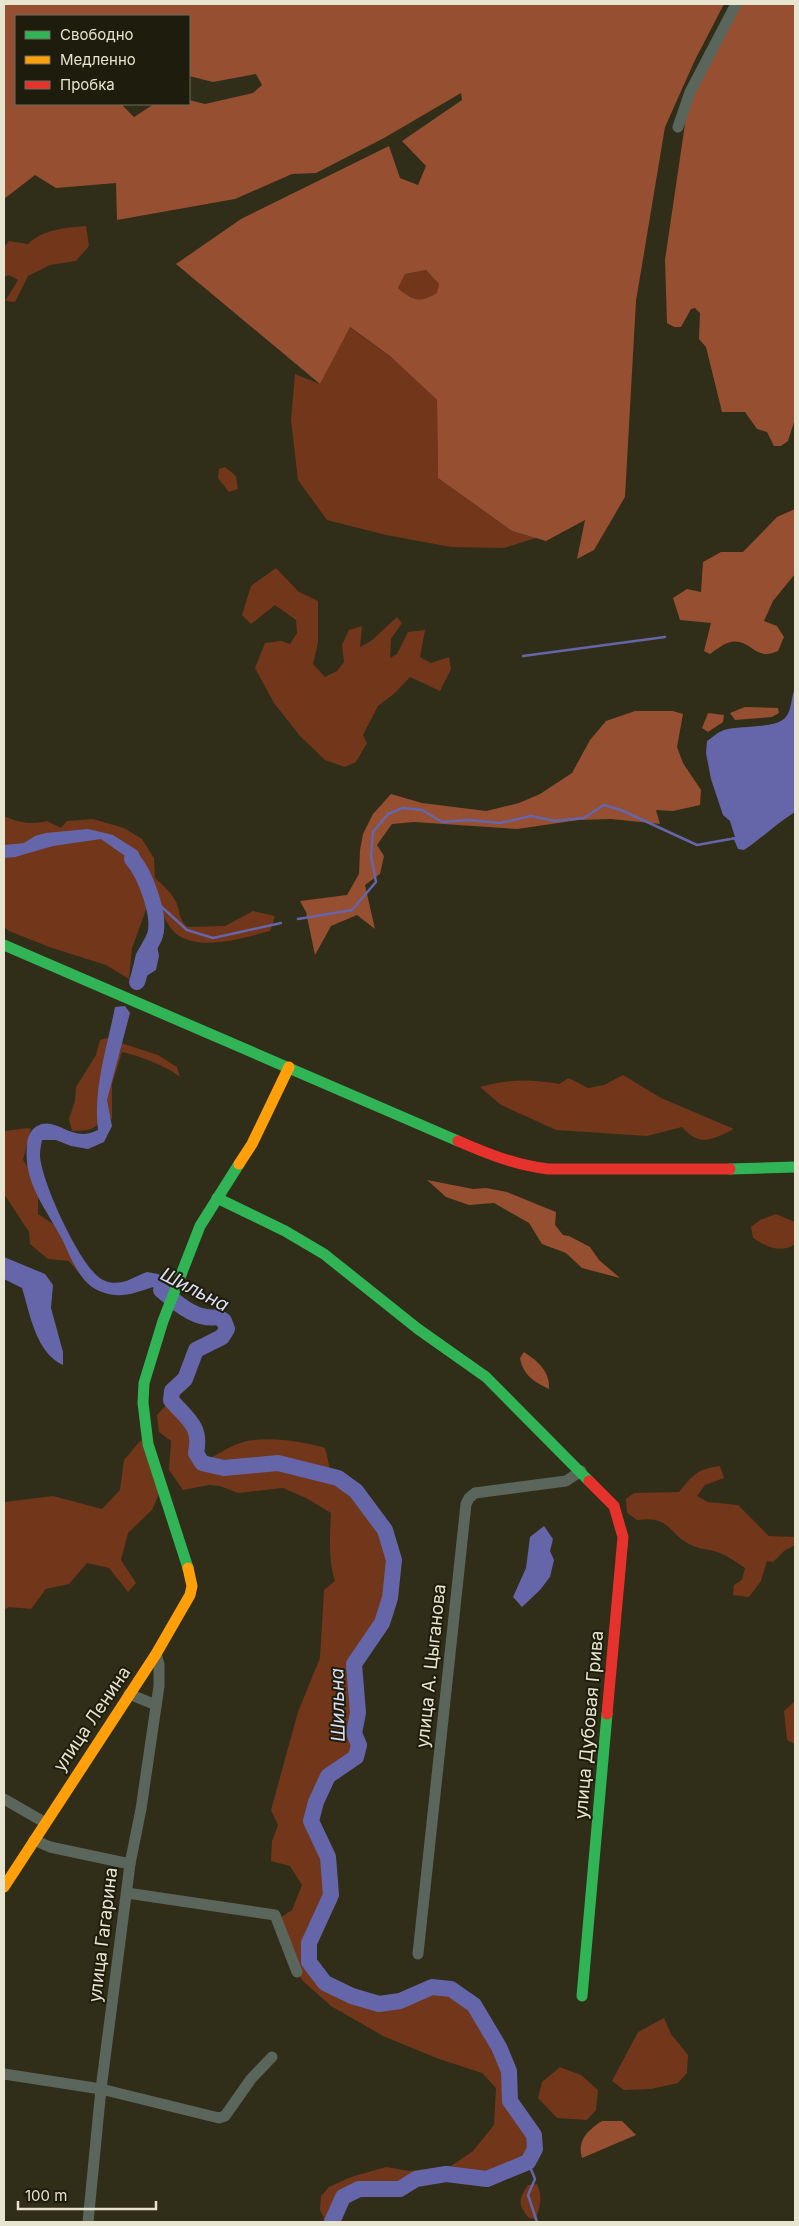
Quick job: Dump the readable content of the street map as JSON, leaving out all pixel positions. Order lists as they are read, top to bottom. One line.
{"streets":{"street":["улица А. Цыганова","улица Ленина","улица Дубовая Грива","улица Гагарина"]},"crossings":[["улица А. Цыганова","улица Дубовая Грива"],["улица Ленина","улица Дубовая Грива"],["улица Ленина","улица Гагарина"]],"water":["Шильна"],"legend":["Свободно","Медленно","Пробка"],"scale_bar":"100 m"}
